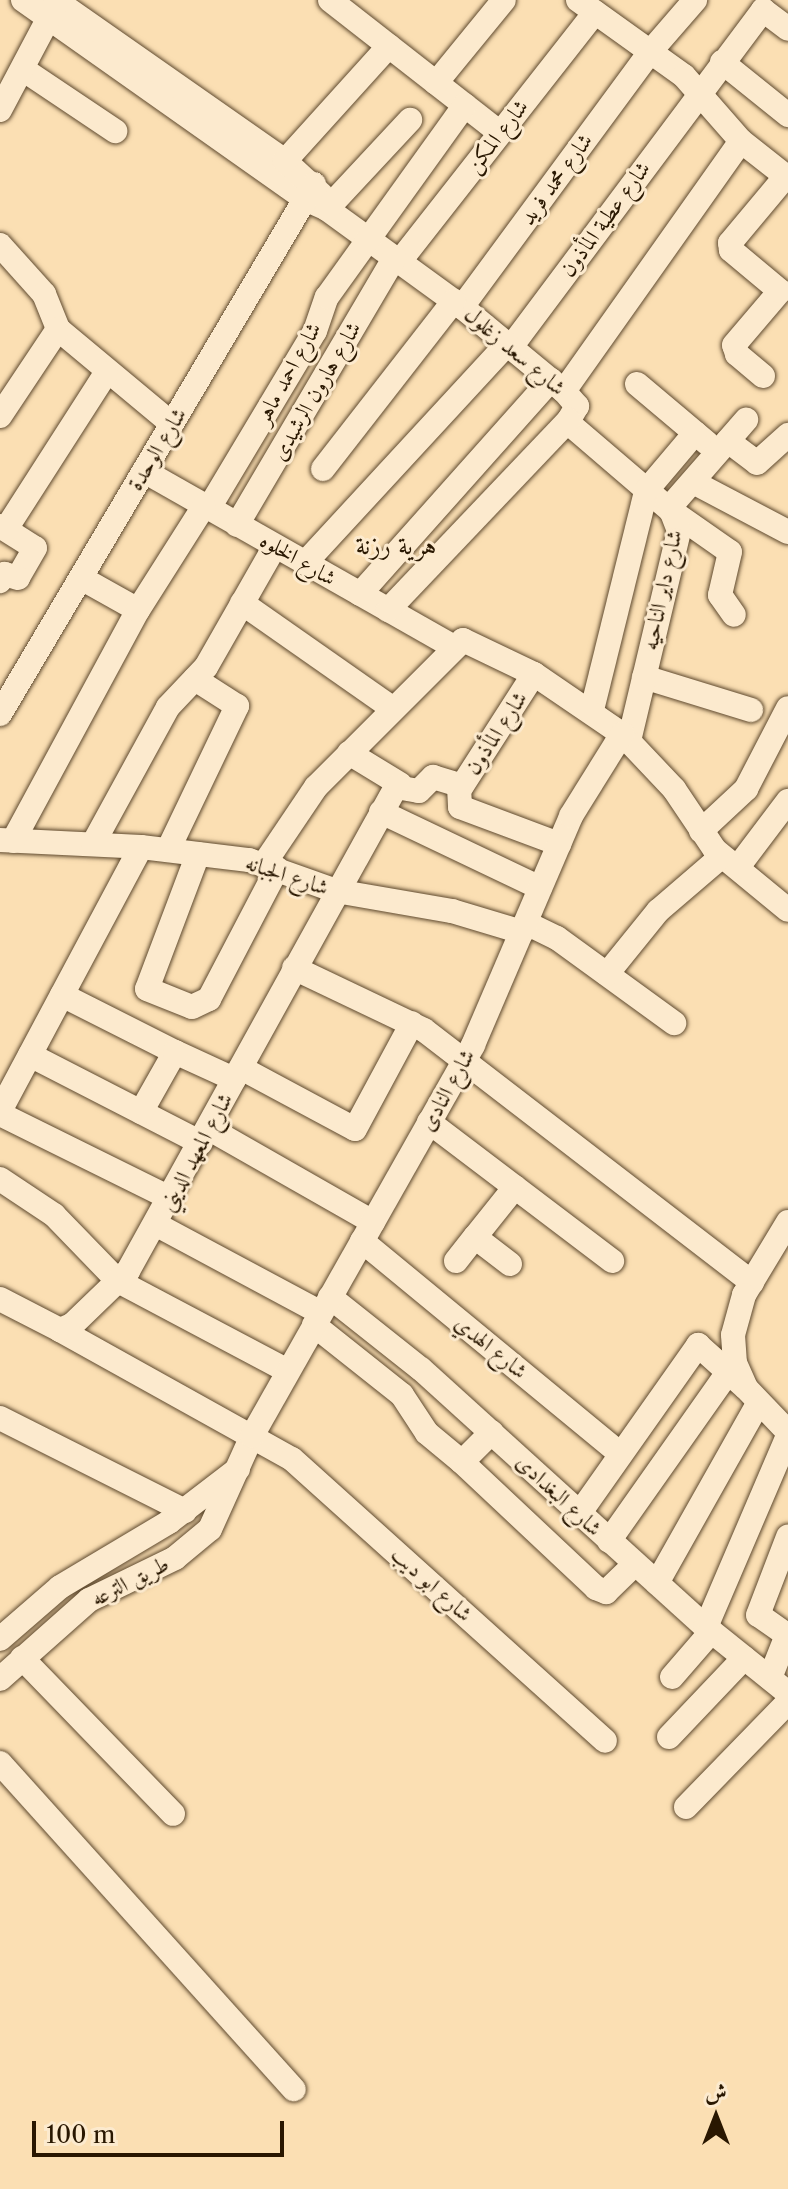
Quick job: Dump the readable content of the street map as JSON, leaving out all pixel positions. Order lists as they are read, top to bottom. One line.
{"streets":{"street":["شارع المكن","شارع محمد فريد","شارع عطية المأذون","شارع سعد زغلول","شارع احمد ماهر","شارع هارون الرشيدى","شارع الوحدة","شارع الخلوه","شارع داير الناحيه","شارع المأذون","شارع الجبانه","شارع النادى","شارع المعهد الديني","شارع الهدي","شارع البغدادى","طريق الترعه","شارع ابو ديب"]},"crossings":[["شارع المكن","شارع سعد زغلول"],["شارع المكن","شارع هارون الرشيدى"],["شارع محمد فريد","شارع سعد زغلول"],["شارع عطية المأذون","شارع سعد زغلول"],["شارع عطية المأذون","شارع الخلوه"],["شارع سعد زغلول","شارع احمد ماهر"],["شارع سعد زغلول","شارع هارون الرشيدى"],["شارع سعد زغلول","شارع الوحدة"],["شارع سعد زغلول","شارع داير الناحيه"],["شارع احمد ماهر","شارع الخلوه"],["شارع احمد ماهر","شارع الجبانه"],["شارع هارون الرشيدى","شارع الخلوه"],["شارع الوحدة","شارع الخلوه"],["شارع داير الناحيه","شارع النادى"],["شارع الجبانه","شارع النادى"],["شارع الجبانه","شارع المعهد الديني"],["شارع النادى","شارع الهدي"],["شارع النادى","شارع البغدادى"],["شارع النادى","طريق الترعه"],["شارع النادى","شارع ابو ديب"],["شارع المعهد الديني","شارع الهدي"],["شارع المعهد الديني","شارع ابو ديب"],["طريق الترعه","شارع ابو ديب"]],"districts":["هرية رزنة"],"scale_bar":"100 m","north":"top"}
